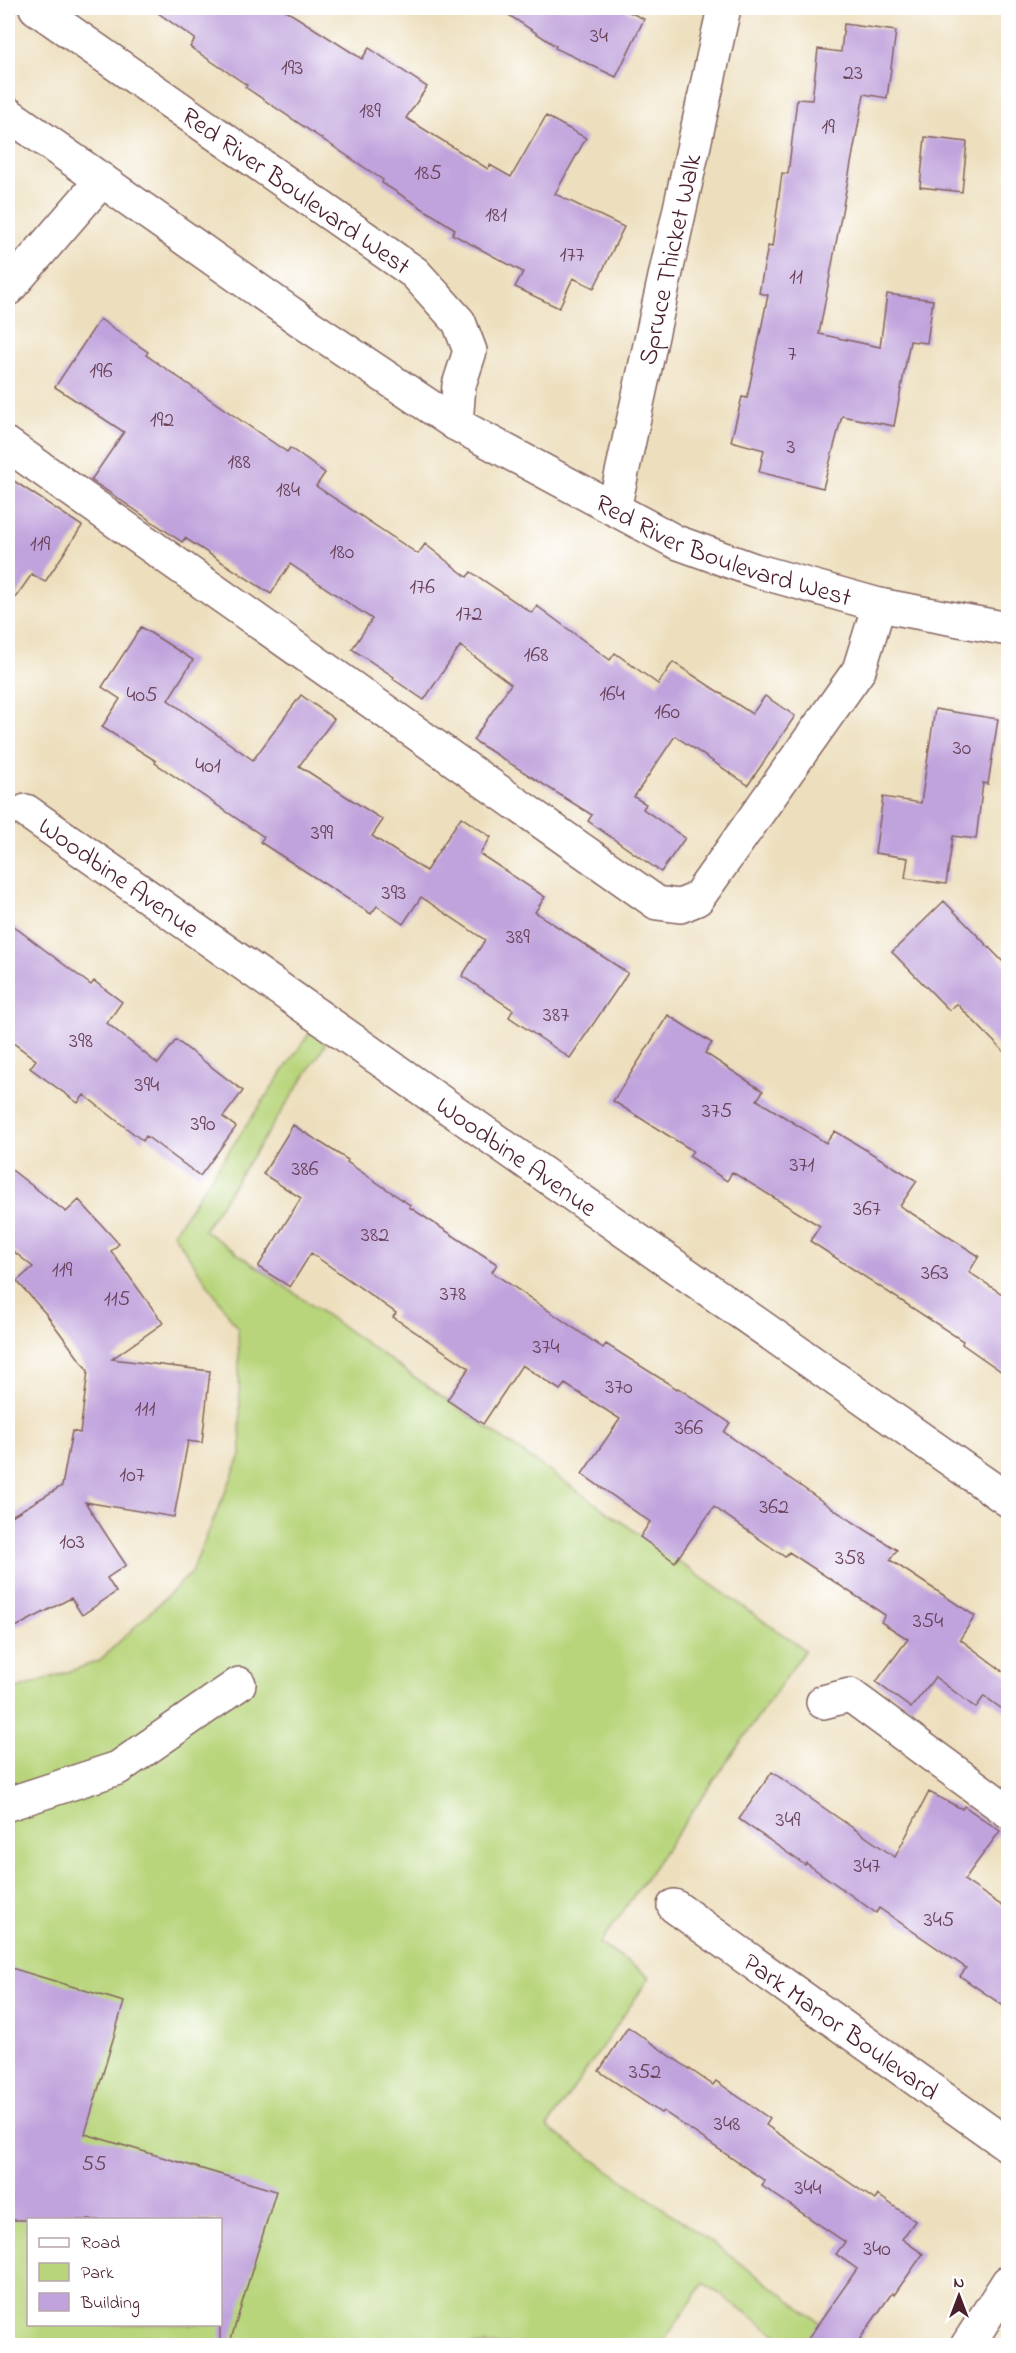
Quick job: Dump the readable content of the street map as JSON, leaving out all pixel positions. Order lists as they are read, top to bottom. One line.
{"streets":{"street":["Red River Boulevard West","Spruce Thicket Walk","Woodbine Avenue","Park Manor Boulevard"]},"crossings":[["Red River Boulevard West","Spruce Thicket Walk"]],"house_numbers":["34","193","23","189","19","185","181","177","11","7","196","192","3","188","184","119","180","176","172","168","164","405","160","30","401","399","393","389","387","398","394","375","390","371","386","367","382","119","363","378","115","374","370","111","366","107","362","103","358","354","349","347","345","352","348","55","344","340"],"legend":["Road","Park","Building"],"north":"top"}
